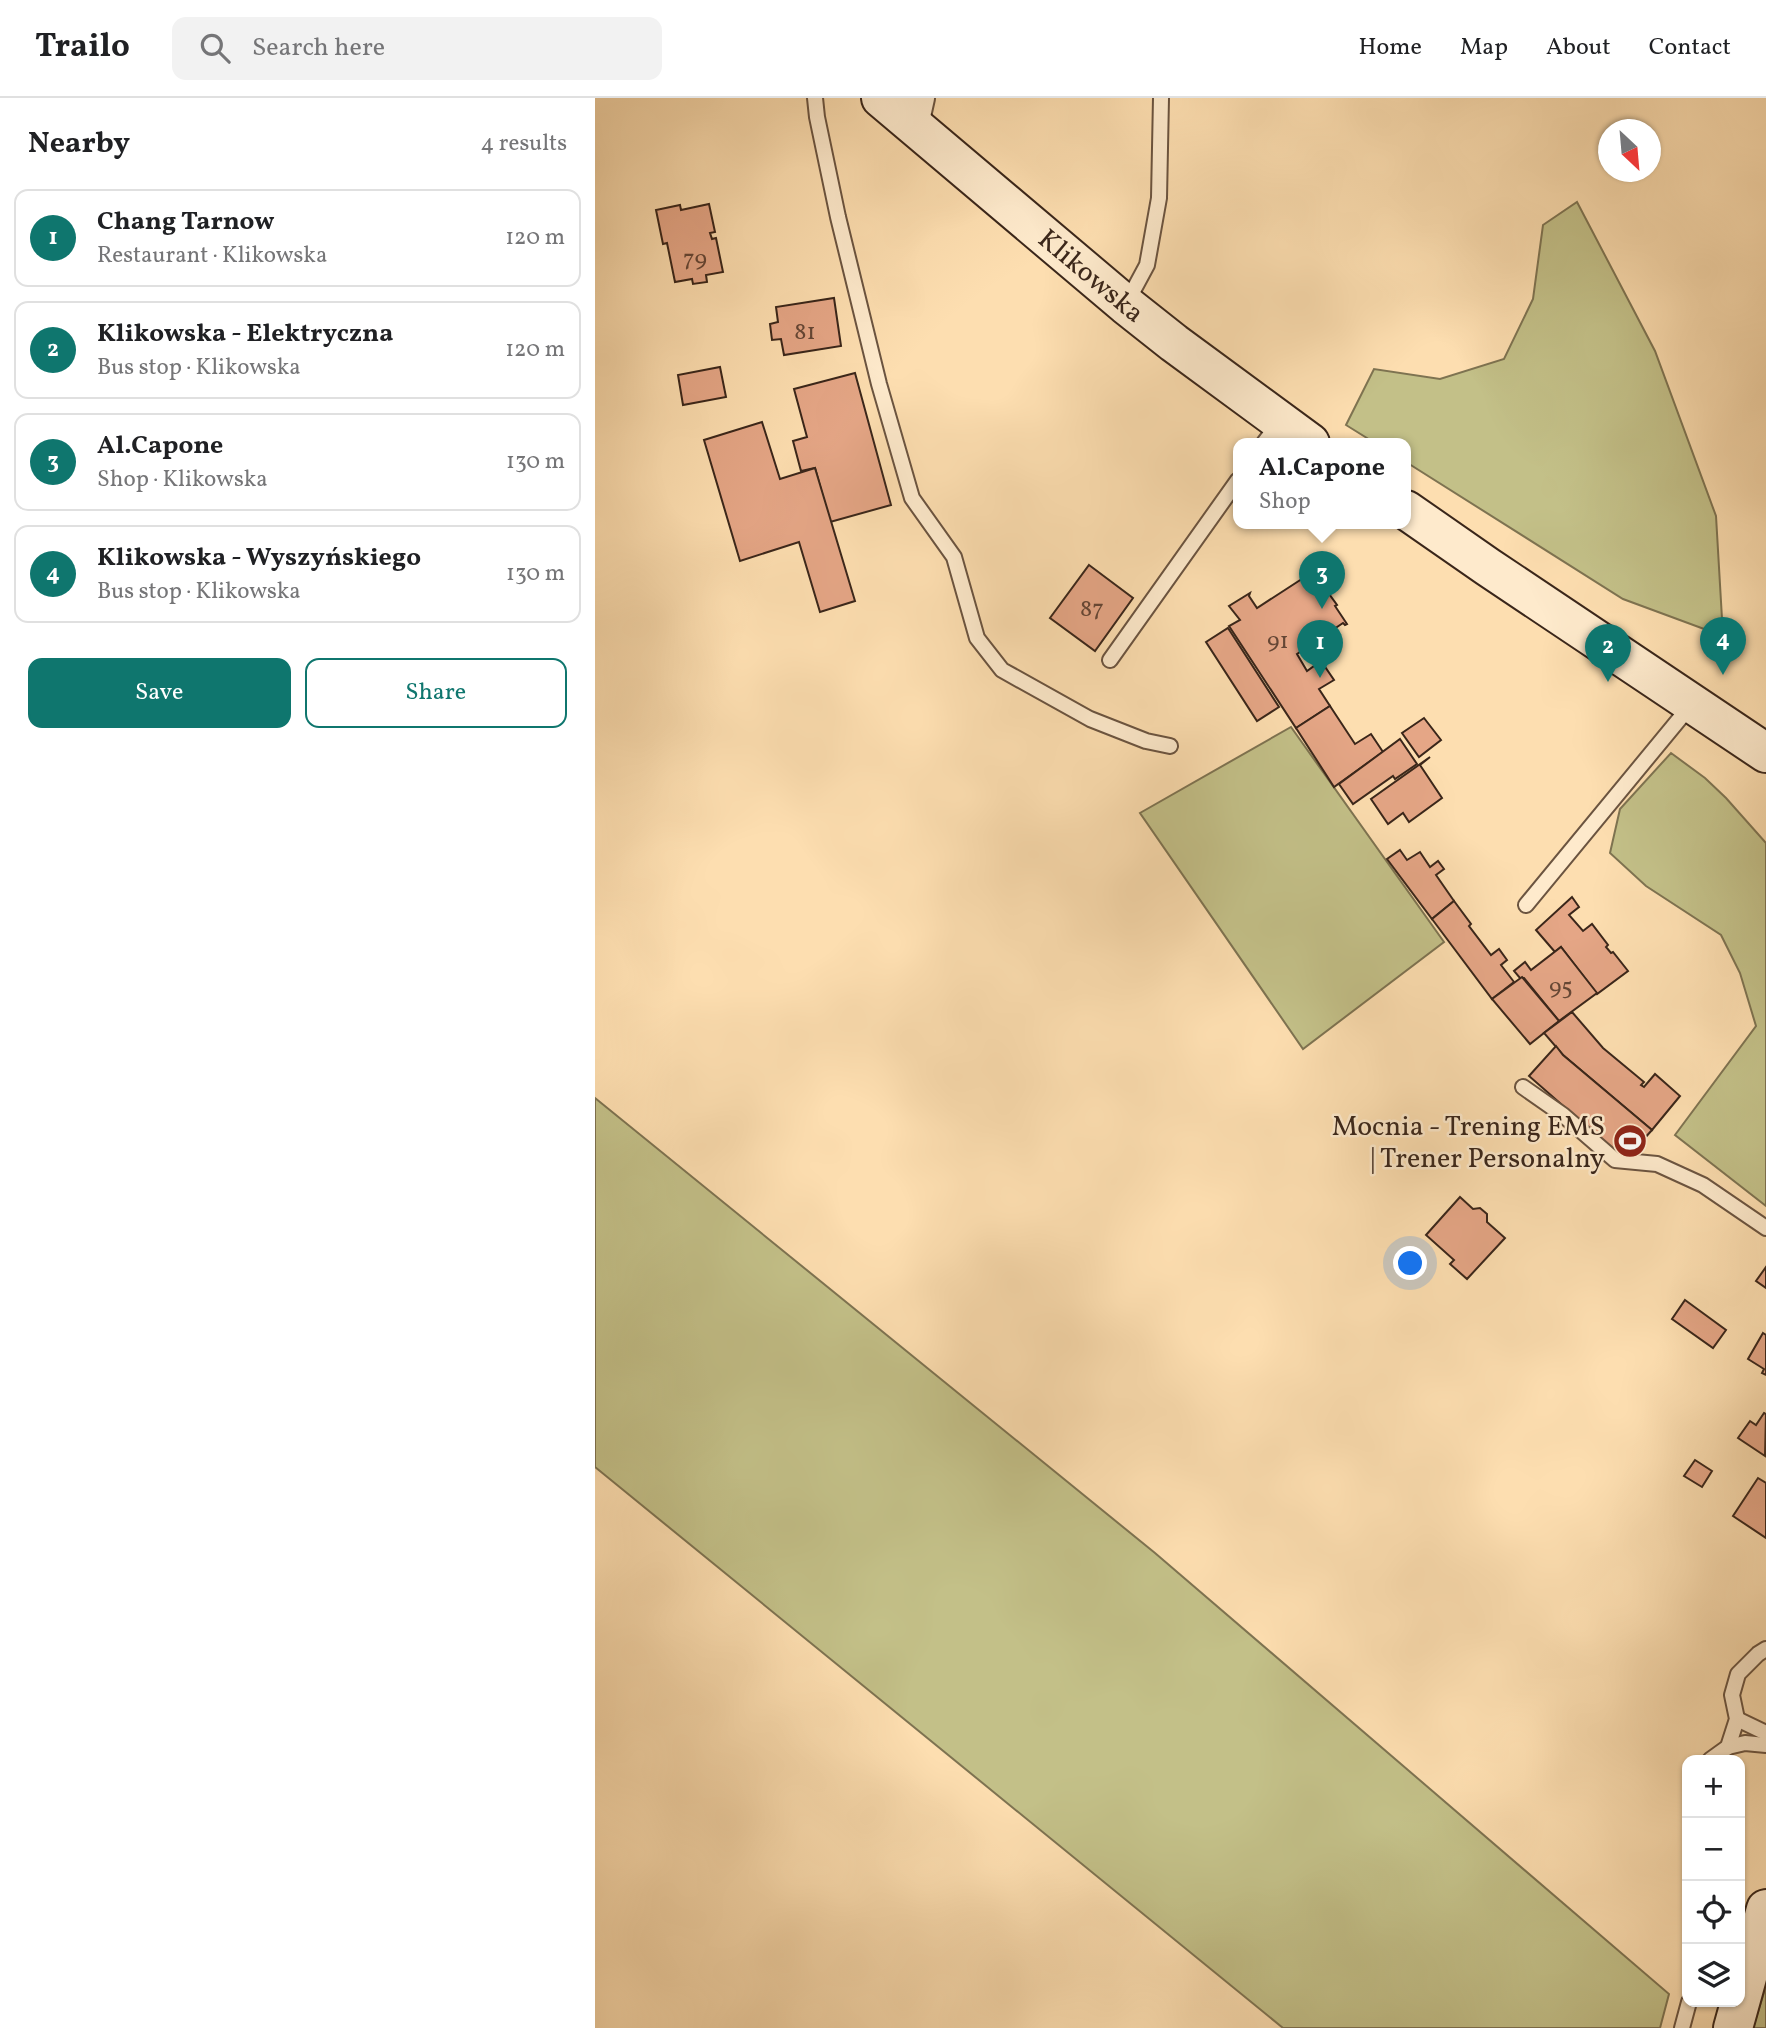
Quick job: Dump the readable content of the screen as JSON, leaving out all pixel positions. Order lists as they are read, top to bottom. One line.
{"streets":{"street":["Klikowska"]},"places":{"sports":["Mocnia - Trening EMS | Trener Personalny"]},"house_numbers":["79","81","87","91","95"],"north":"bottom right","page":{"header":"Trailo","search":"Search here","nav":["Home","Map","About","Contact"],"heading":["Nearby","4 results"],"list":[{"mark":"1","name":"Chang Tarnow","note":"Restaurant · Klikowska","value":"120 m"},{"mark":"2","name":"Klikowska - Elektryczna","note":"Bus stop · Klikowska","value":"120 m"},{"mark":"3","name":"Al.Capone","note":"Shop · Klikowska","value":"130 m"},{"mark":"4","name":"Klikowska - Wyszyńskiego","note":"Bus stop · Klikowska","value":"130 m"}],"popup":["Al.Capone","Shop"],"pins":["3","4","1","2"],"buttons":["Save","Share"],"map_buttons":["+","−"]}}
